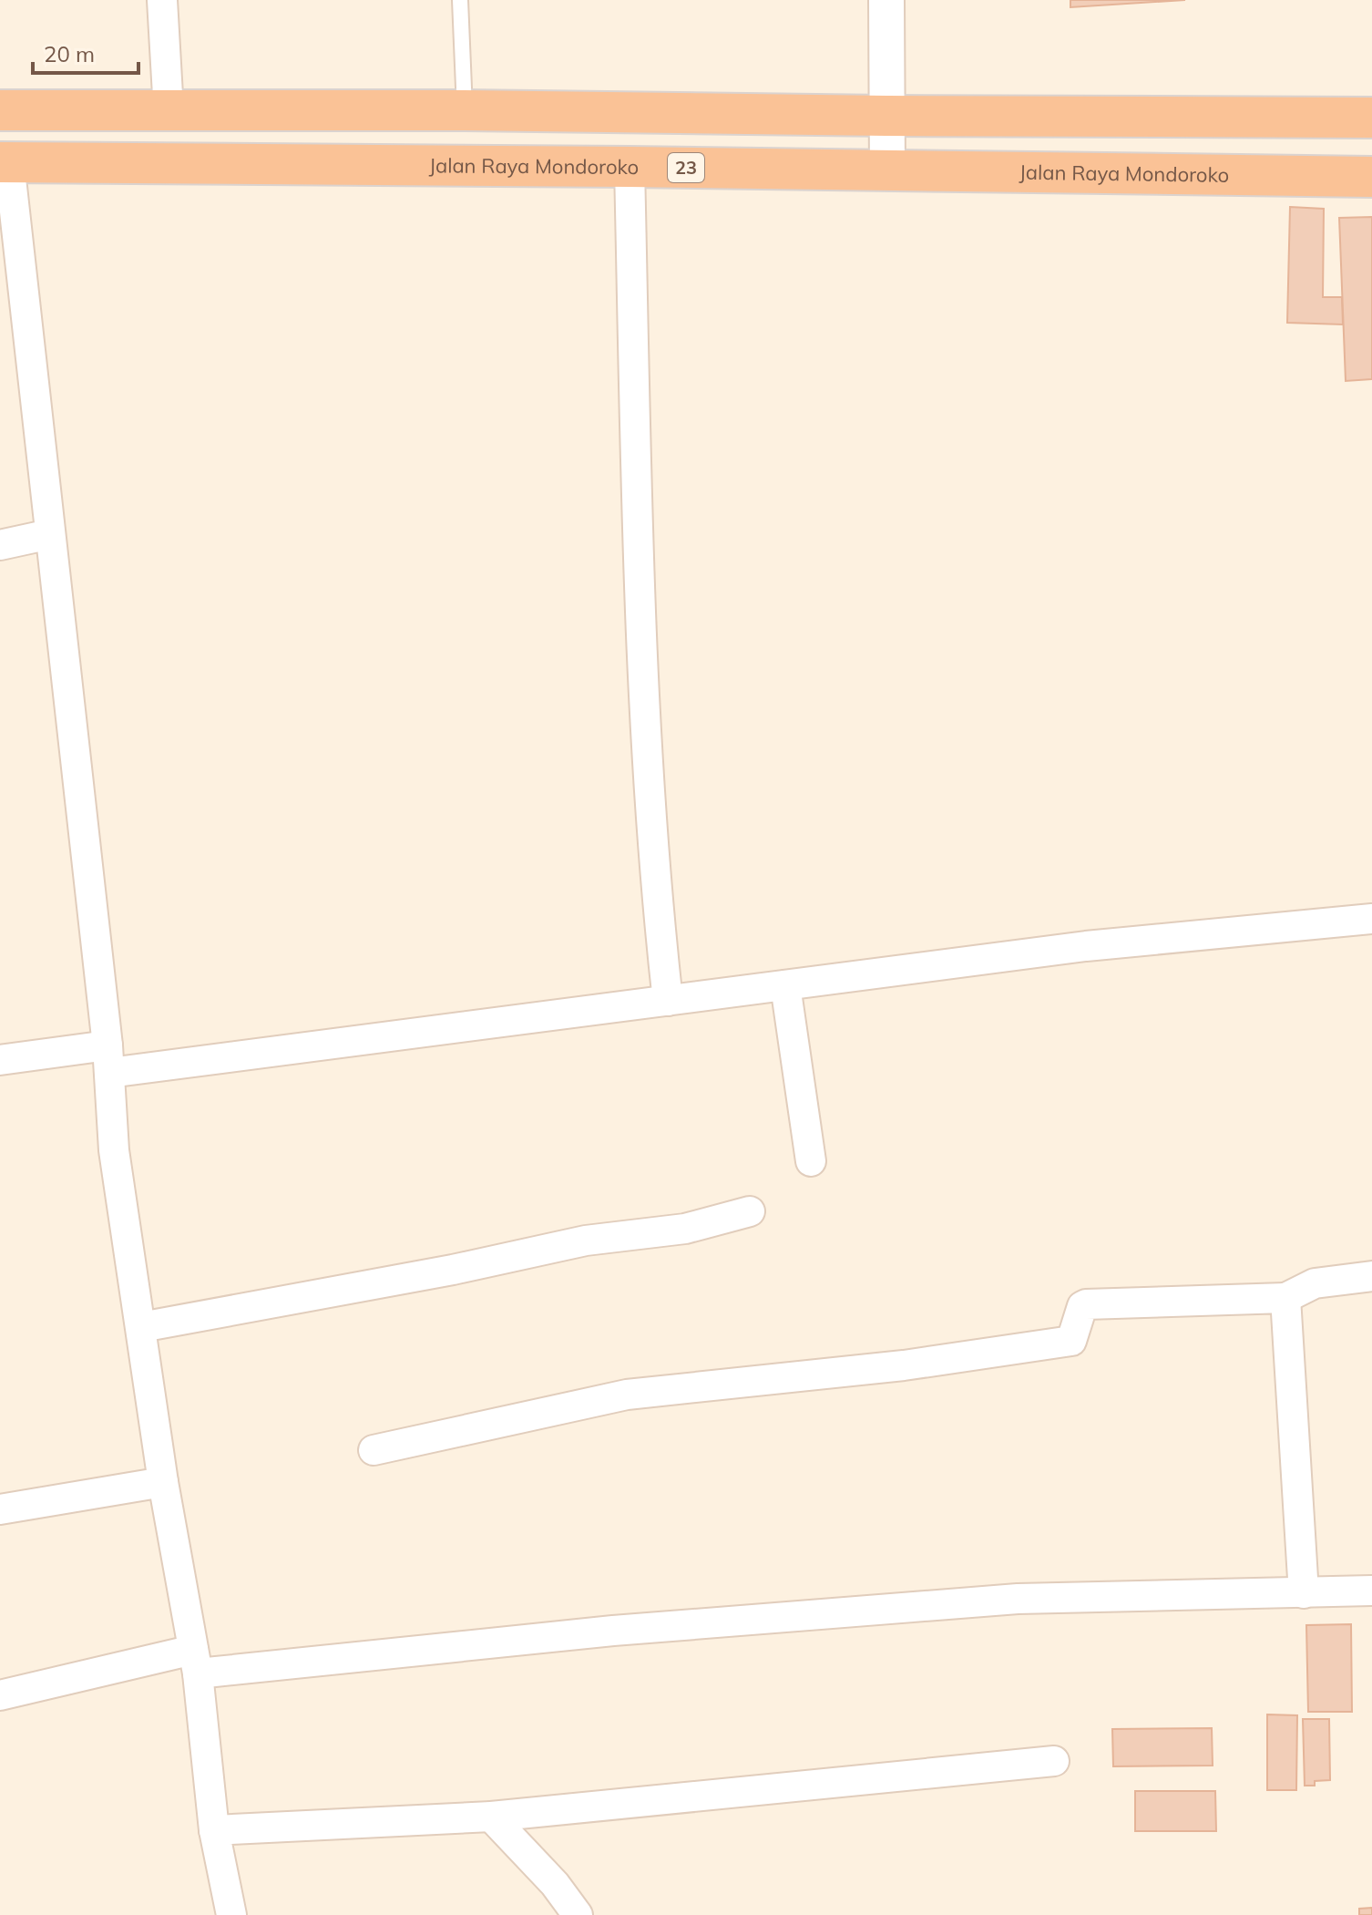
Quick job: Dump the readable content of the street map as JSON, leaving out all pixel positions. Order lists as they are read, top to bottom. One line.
{"streets":{"highway":["Jalan Raya Mondoroko","23"]},"scale_bar":"20 m"}
